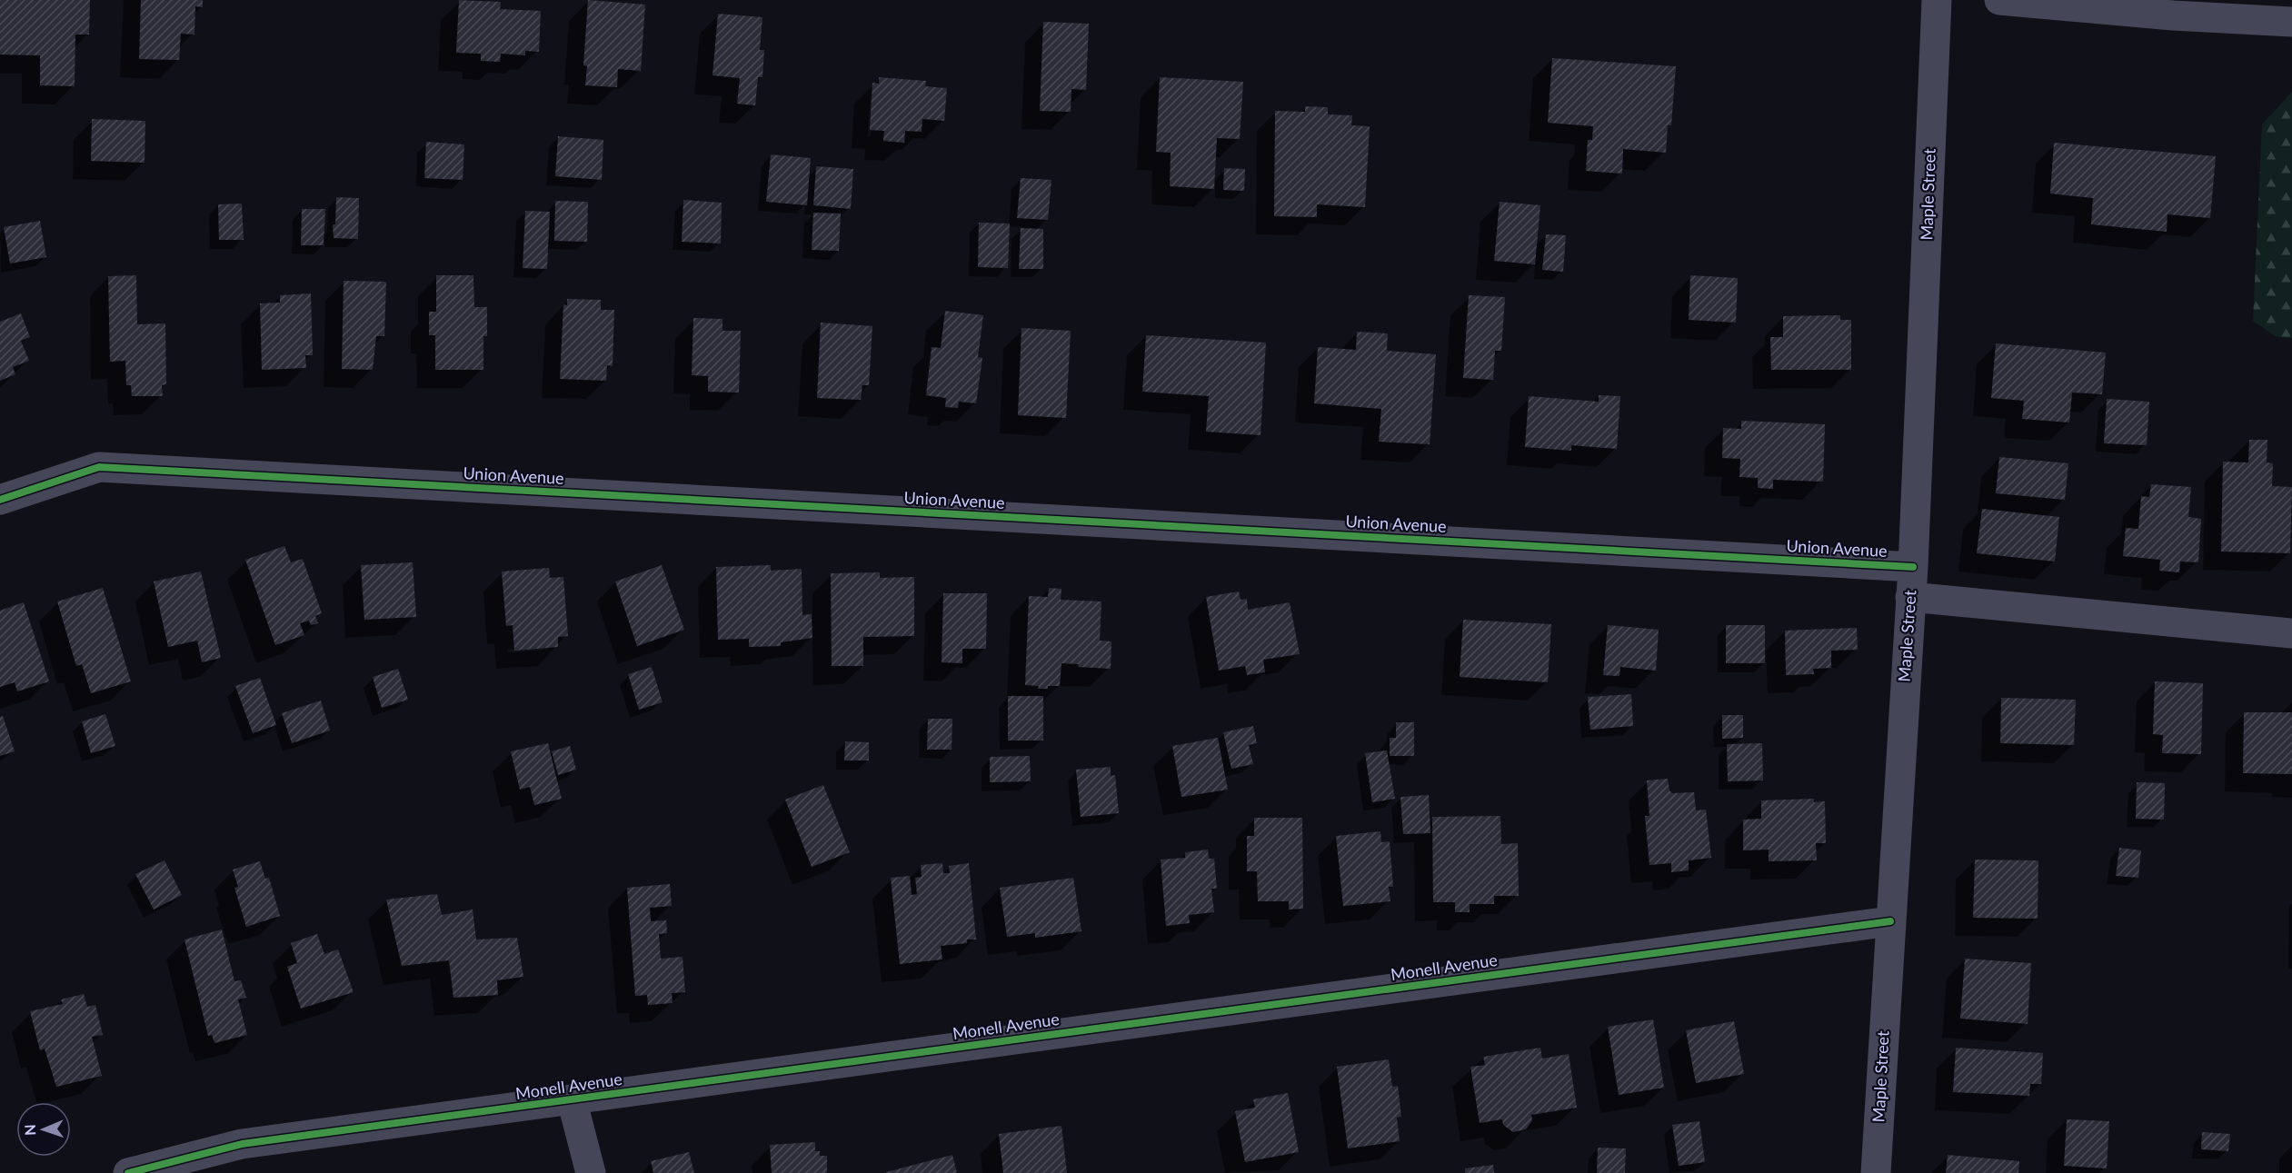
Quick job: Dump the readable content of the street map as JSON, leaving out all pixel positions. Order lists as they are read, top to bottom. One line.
{"streets":{"street":["Maple Street","Union Avenue","Monell Avenue"]},"crossings":[["Maple Street","Union Avenue"],["Maple Street","Monell Avenue"]],"north":"left"}
